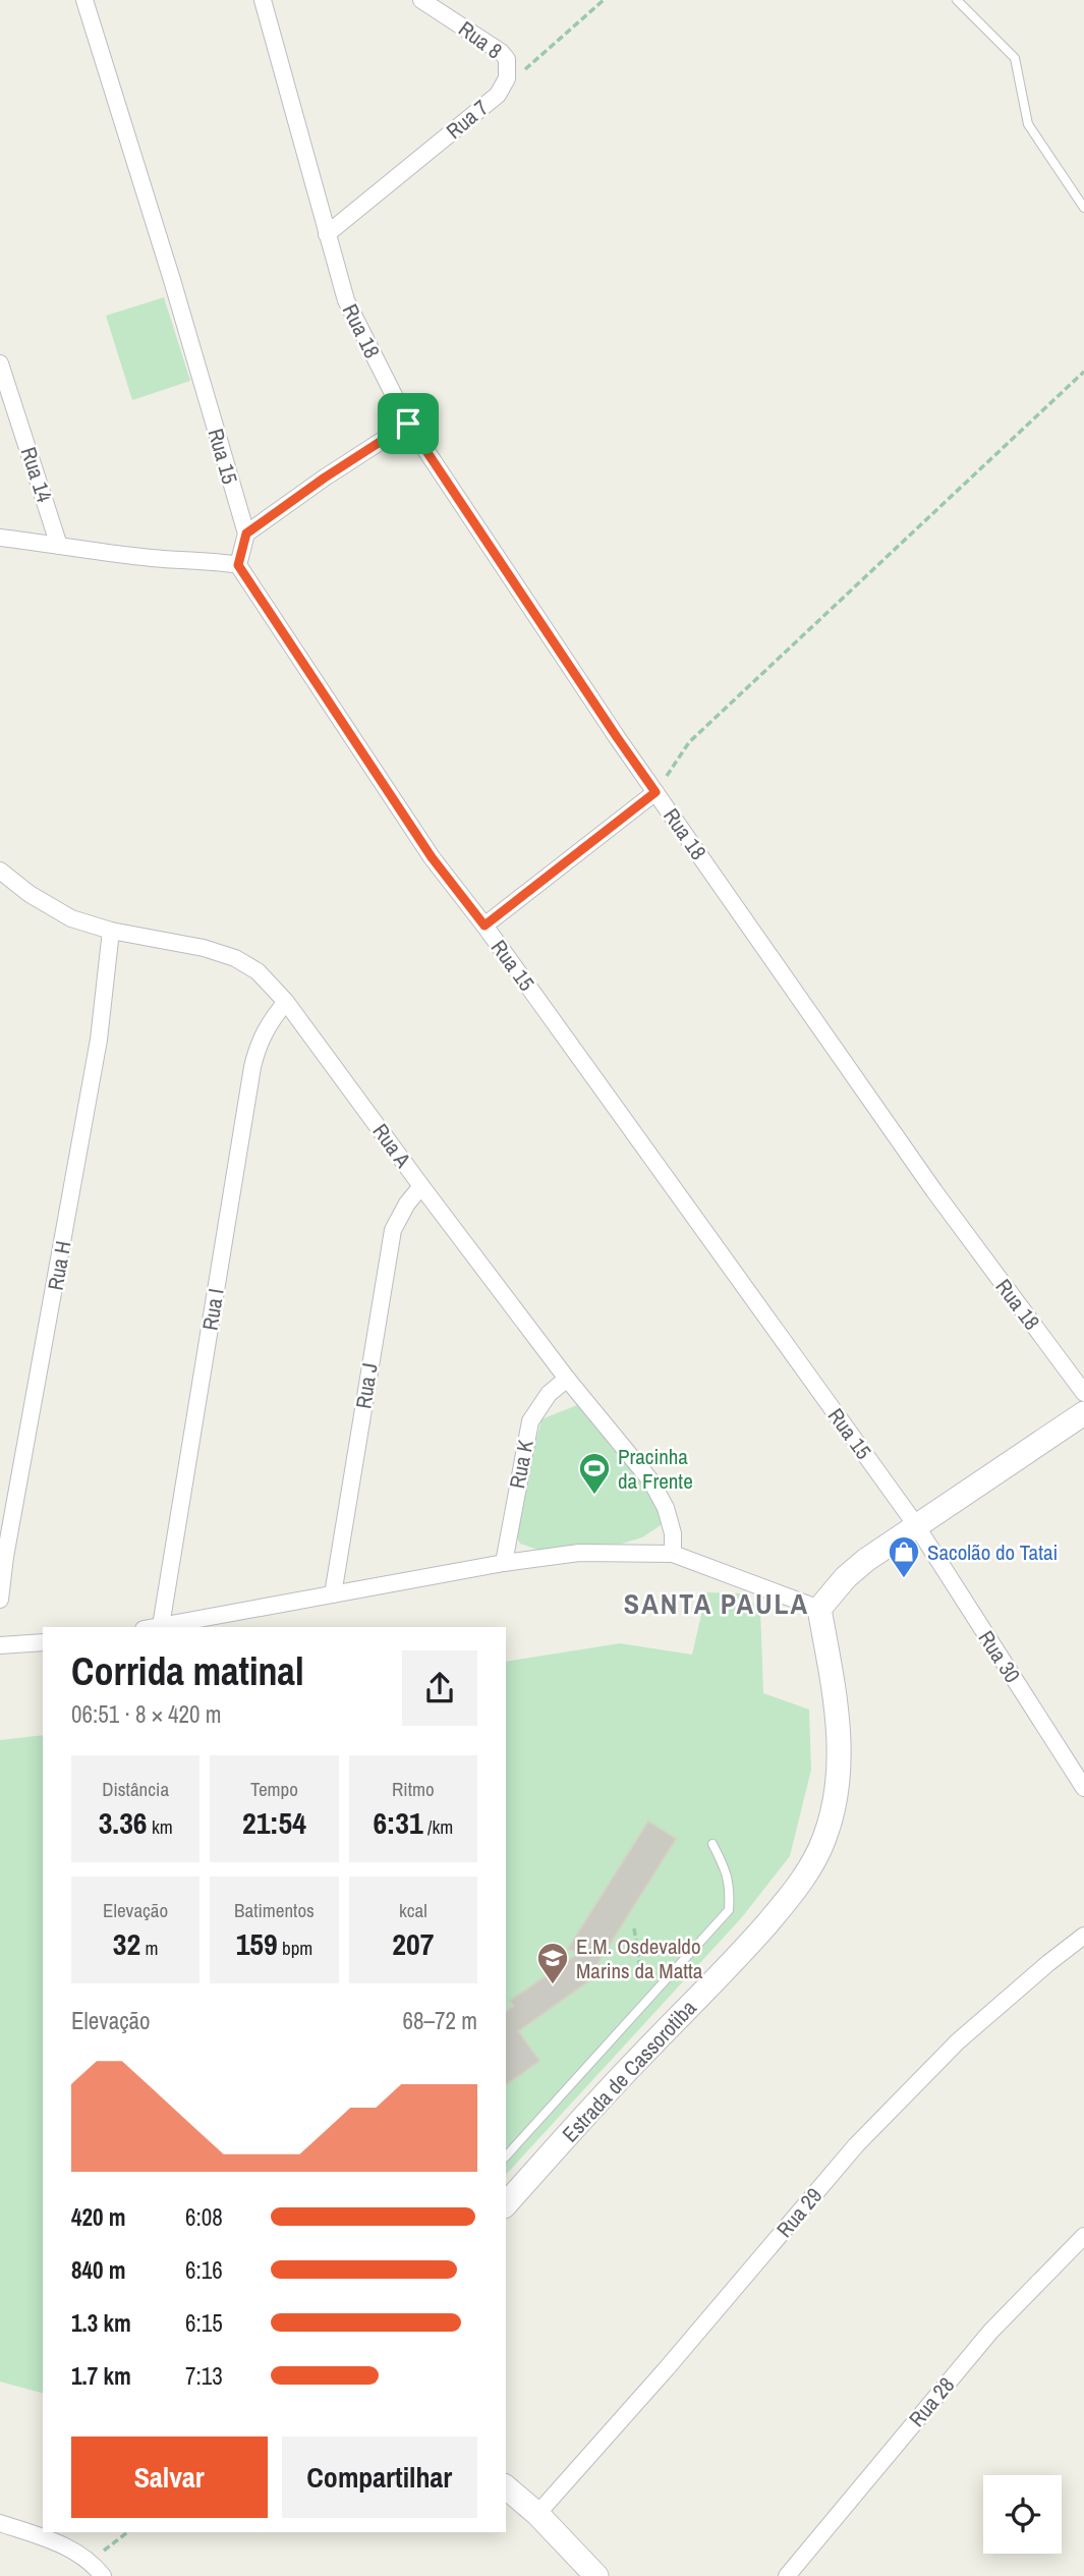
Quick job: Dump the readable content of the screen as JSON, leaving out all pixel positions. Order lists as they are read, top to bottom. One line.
{"streets":{"main road":["Estrada de Cassorotiba"],"street":["Rua 8","Rua 7","Rua 18","Rua 15","Rua 14","Rua A","Rua H","Rua I","Rua J","Rua K","Rua 30","Rua 29","Rua 28"]},"crossings":[["Rua 8","Rua 7"],["Rua 7","Rua 18"],["Rua 15","Rua 30"],["Rua A","Rua H"],["Rua A","Rua I"],["Rua A","Rua J"],["Rua A","Rua K"]],"districts":["SANTA PAULA"],"places":{"sports":["Pracinha da Frente"],"shop":["Sacolão do Tatai"],"school or university":["E.M. Osdevaldo Marins da Matta"]},"page":{"heading":["Corrida matinal","06:51 · 8 × 420 m"],"stats":[["Distância","3.36 km"],["Tempo","21:54"],["Ritmo","6:31 /km"],["Elevação","32 m"],["Batimentos","159 bpm"],["kcal","207"]],"chart":["Elevação","68–72 m"],"list":[{"name":"420 m","note":"6:08"},{"name":"840 m","note":"6:16"},{"name":"1.3 km","note":"6:15"},{"name":"1.7 km","note":"7:13"}],"buttons":["Salvar","Compartilhar"]}}
